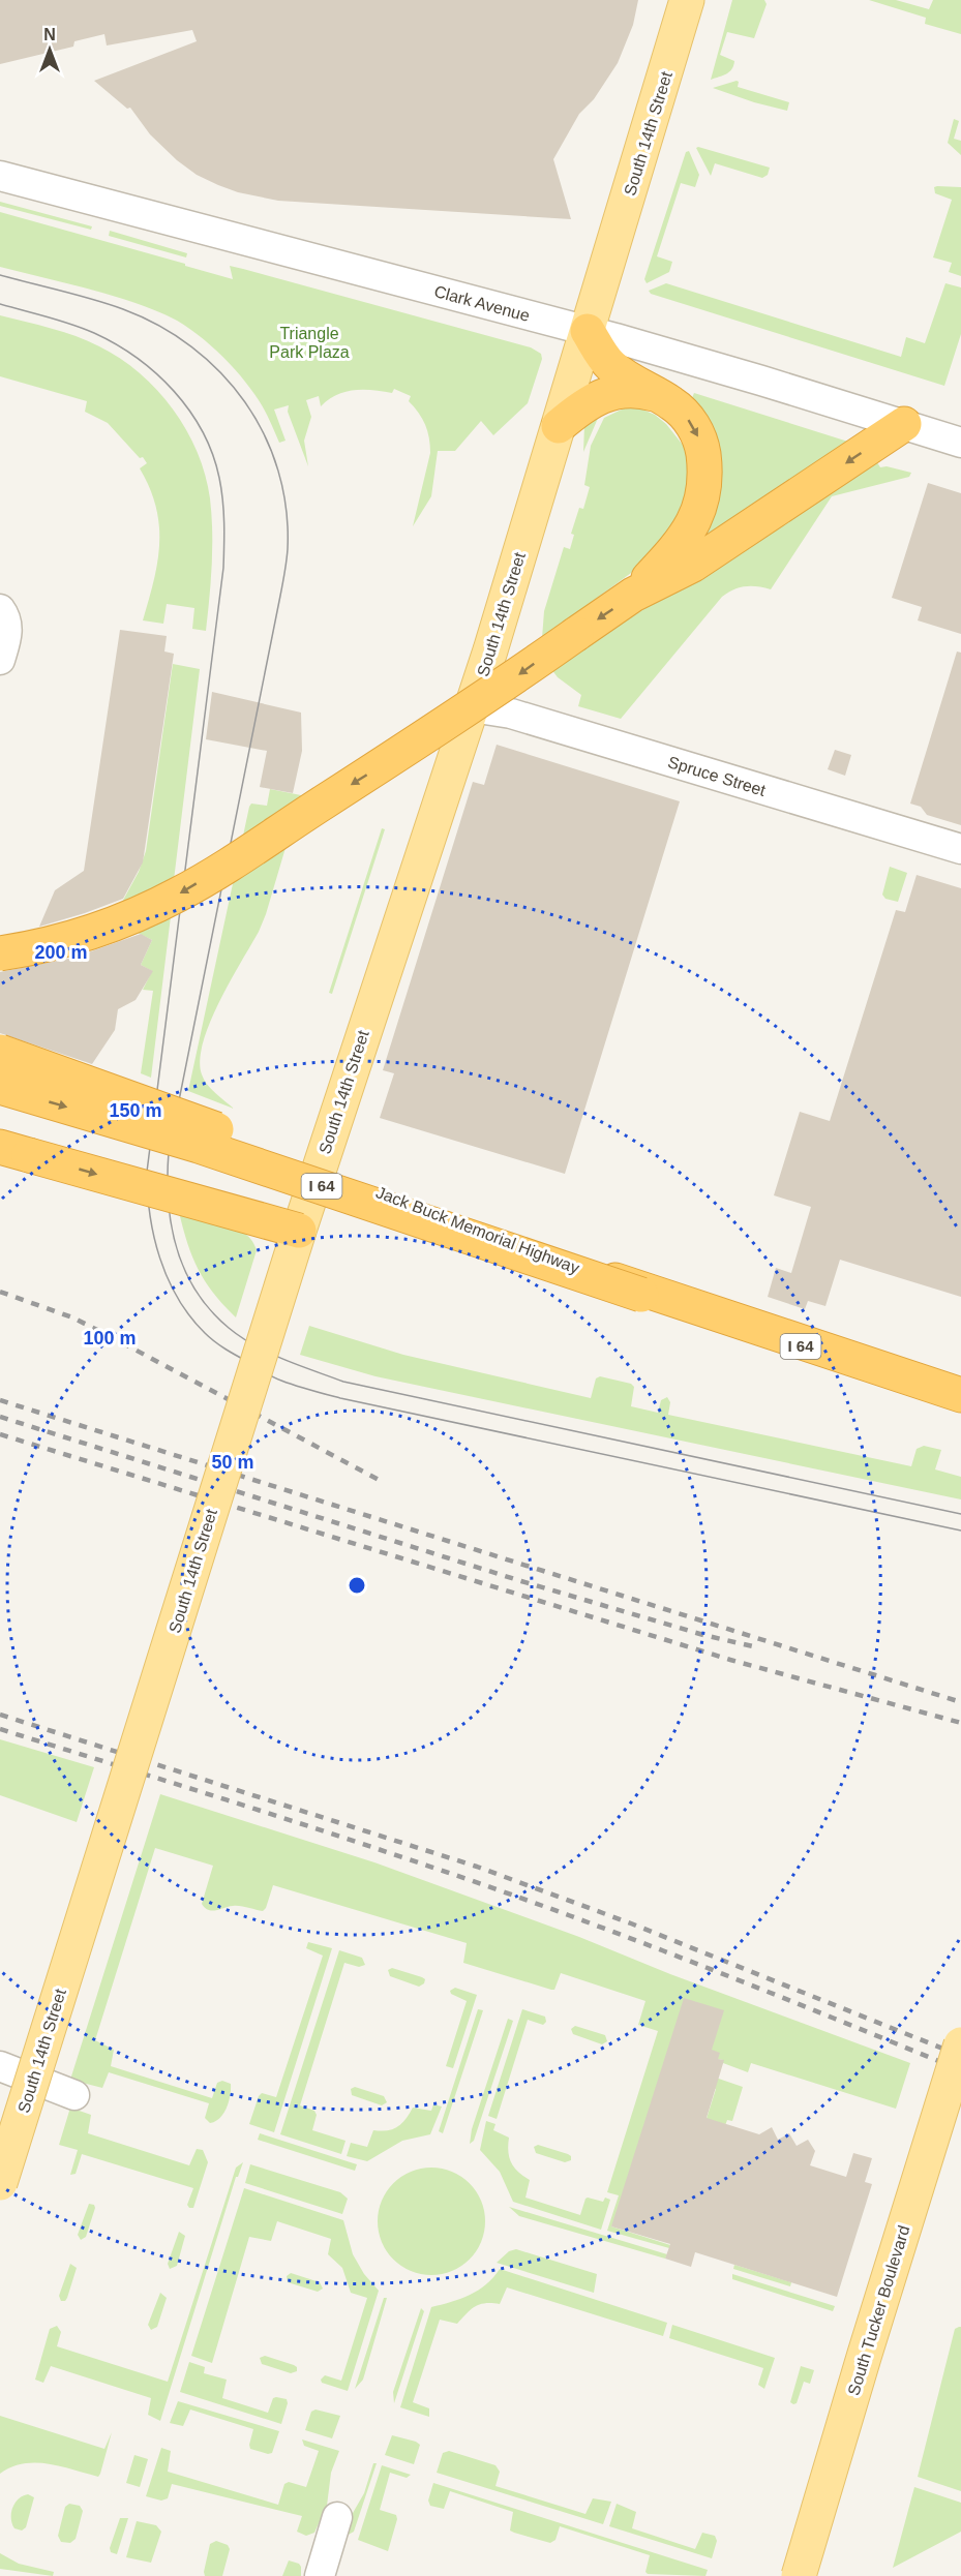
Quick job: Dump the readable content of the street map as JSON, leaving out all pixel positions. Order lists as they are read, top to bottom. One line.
{"streets":{"highway":["I 64","Jack Buck Memorial Highway"],"main road":["South 14th Street","South Tucker Boulevard"],"street":["Clark Avenue","Spruce Street"]},"crossings":[["South 14th Street","Clark Avenue"],["South 14th Street","Spruce Street"]],"parks":["Triangle Park Plaza"],"north":"top","rings":["200 m","150 m","100 m","50 m"]}
